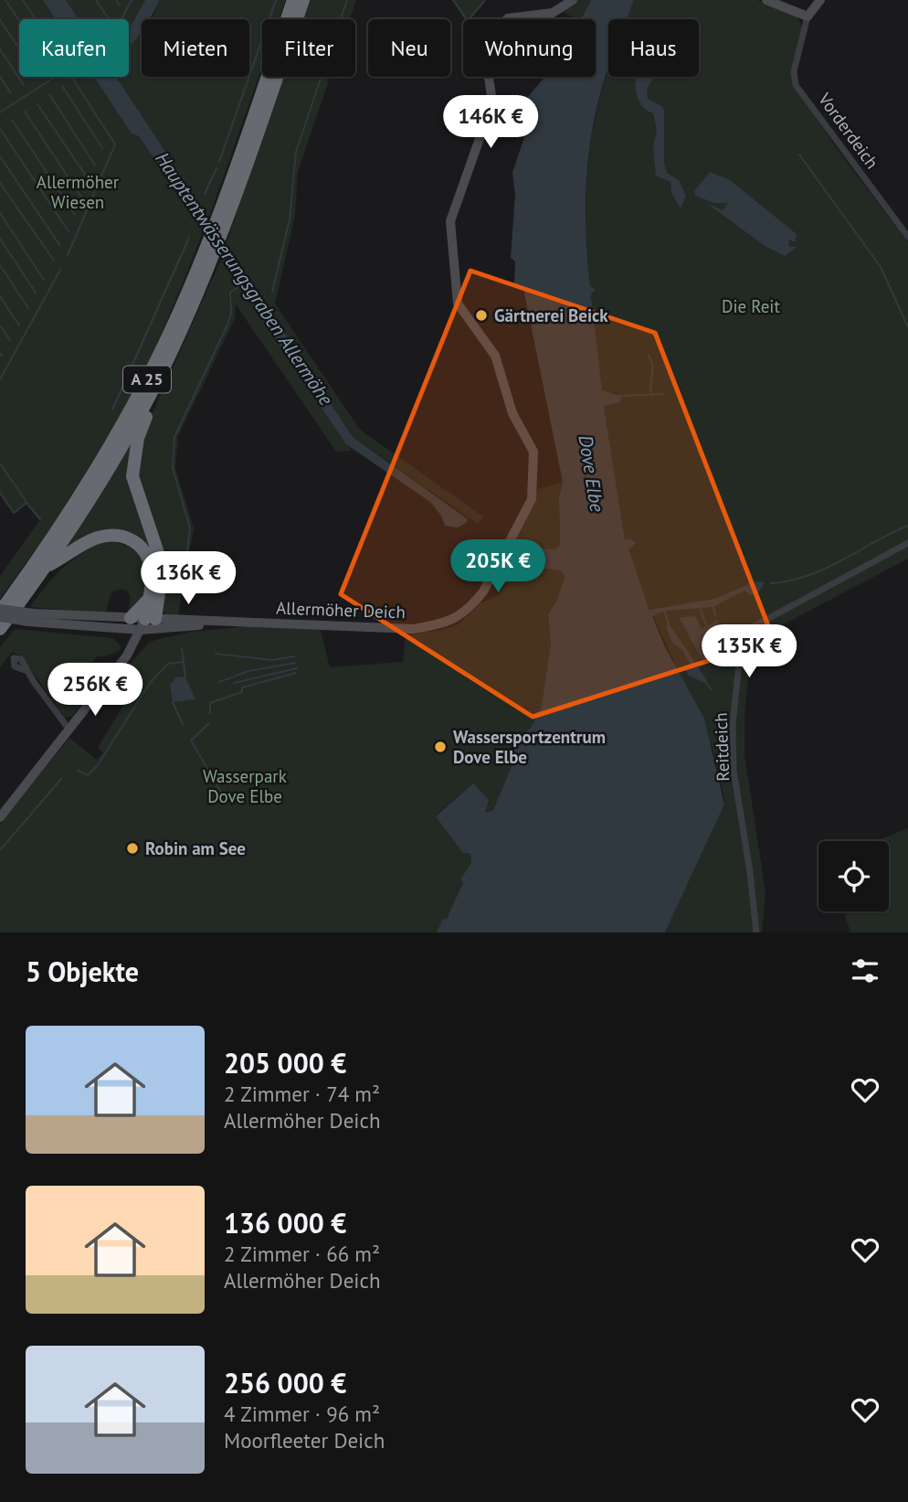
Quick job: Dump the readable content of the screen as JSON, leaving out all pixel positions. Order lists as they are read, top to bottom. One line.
{"streets":{"highway":["A 25"],"street":["Vorderdeich","Allermöher Deich","Reitdeich"]},"water":["Hauptentwässerungsgraben Allermöhe","Dove Elbe"],"parks":["Allermöher Wiesen","Die Reit","Wasserpark Dove Elbe"],"places":["Gärtnerei Beick","Wassersportzentrum Dove Elbe","Robin am See"],"page":{"chip":["Kaufen","Mieten","Filter","Neu","Wohnung","Haus"],"price":["146K €","205K €","136K €","135K €","256K €"],"heading":"5 Objekte","list":[{"name":"205 000 €","note":"2 Zimmer · 74 m² · Allermöher Deich"},{"name":"136 000 €","note":"2 Zimmer · 66 m² · Allermöher Deich"},{"name":"256 000 €","note":"4 Zimmer · 96 m² · Moorfleeter Deich"}]}}
